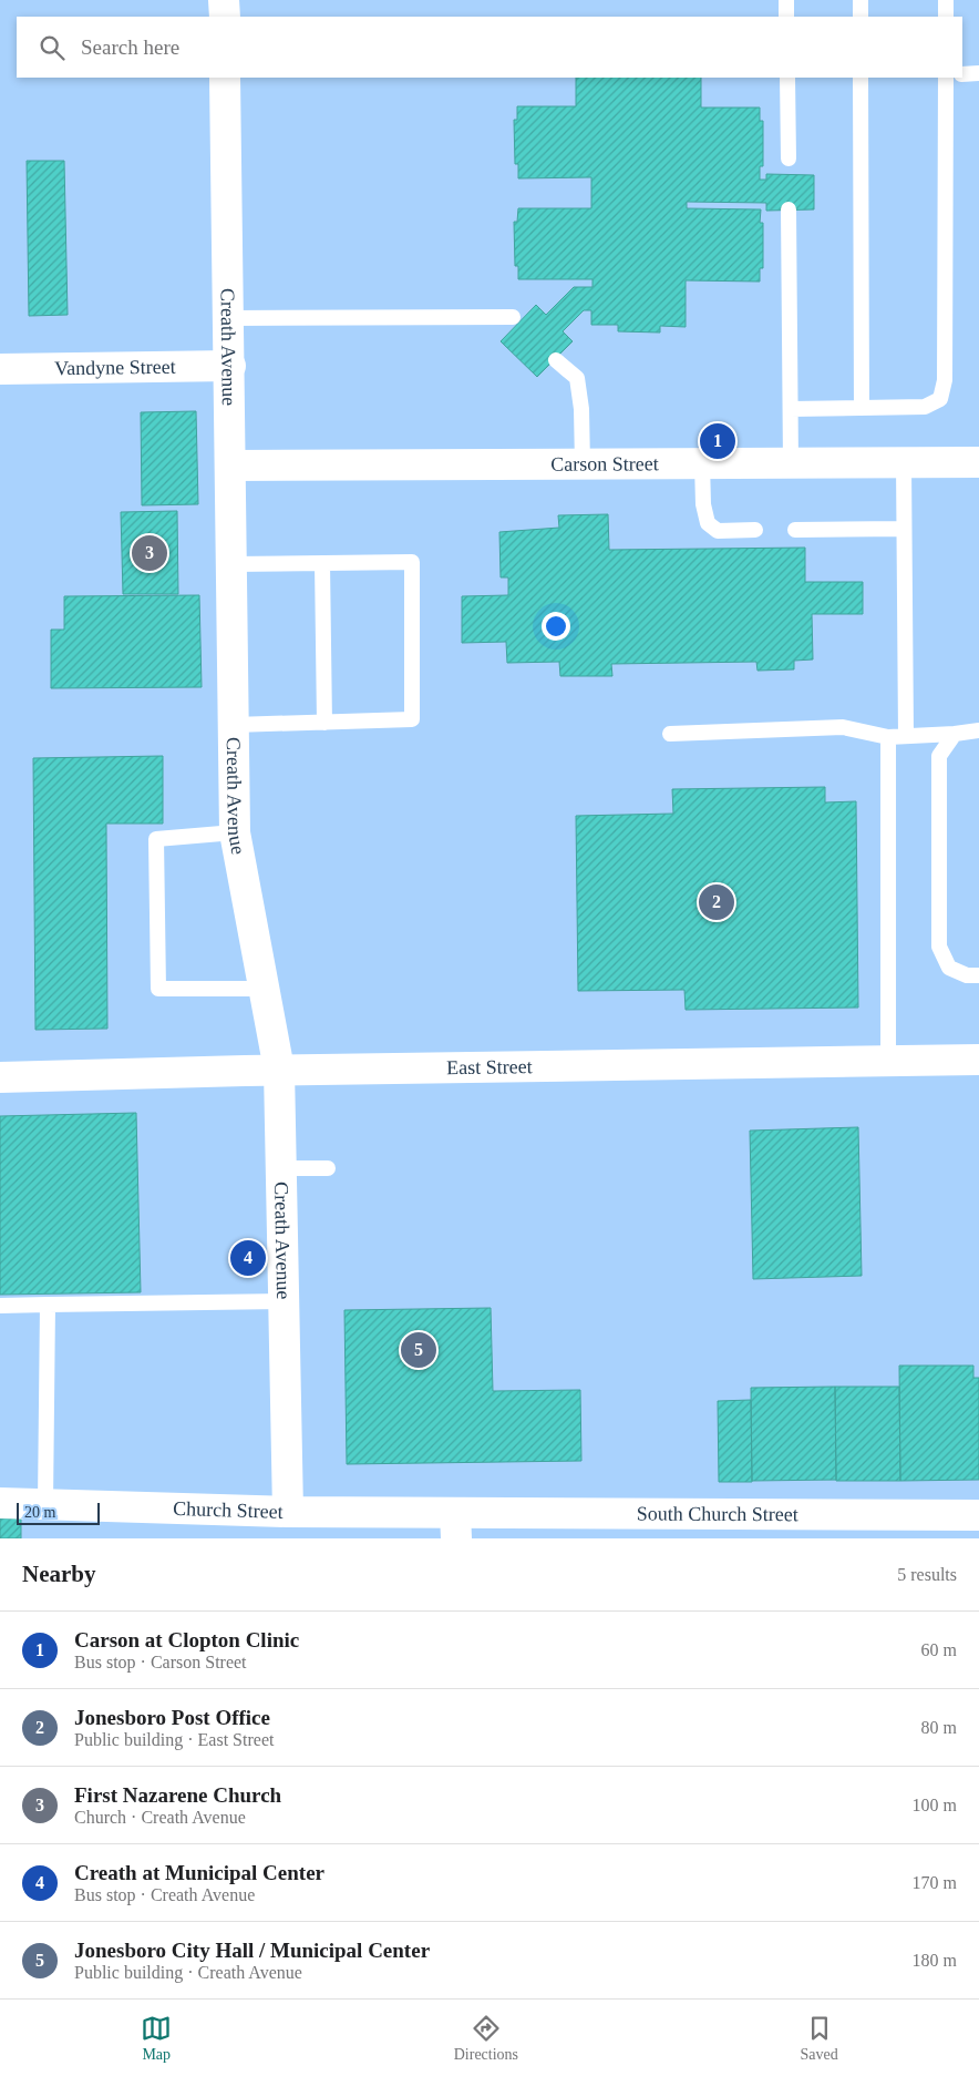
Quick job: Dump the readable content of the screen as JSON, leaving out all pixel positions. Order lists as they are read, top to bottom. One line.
{"streets":{"street":["Creath Avenue","Vandyne Street","Carson Street","East Street","Church Street","South Church Street"]},"crossings":[["Creath Avenue","Vandyne Street"],["Creath Avenue","Carson Street"],["Creath Avenue","East Street"],["Creath Avenue","Church Street"],["Church Street","South Church Street"]],"scale_bar":"20 m","page":{"search":"Search here","pins":["1","3","2","4","5"],"scale":"20 m","heading":["Nearby","5 results"],"list":[{"mark":"1","name":"Carson at Clopton Clinic","note":"Bus stop · Carson Street","value":"60 m"},{"mark":"2","name":"Jonesboro Post Office","note":"Public building · East Street","value":"80 m"},{"mark":"3","name":"First Nazarene Church","note":"Church · Creath Avenue","value":"100 m"},{"mark":"4","name":"Creath at Municipal Center","note":"Bus stop · Creath Avenue","value":"170 m"},{"mark":"5","name":"Jonesboro City Hall / Municipal Center","note":"Public building · Creath Avenue","value":"180 m"}],"nav":["Map","Directions","Saved"]}}
